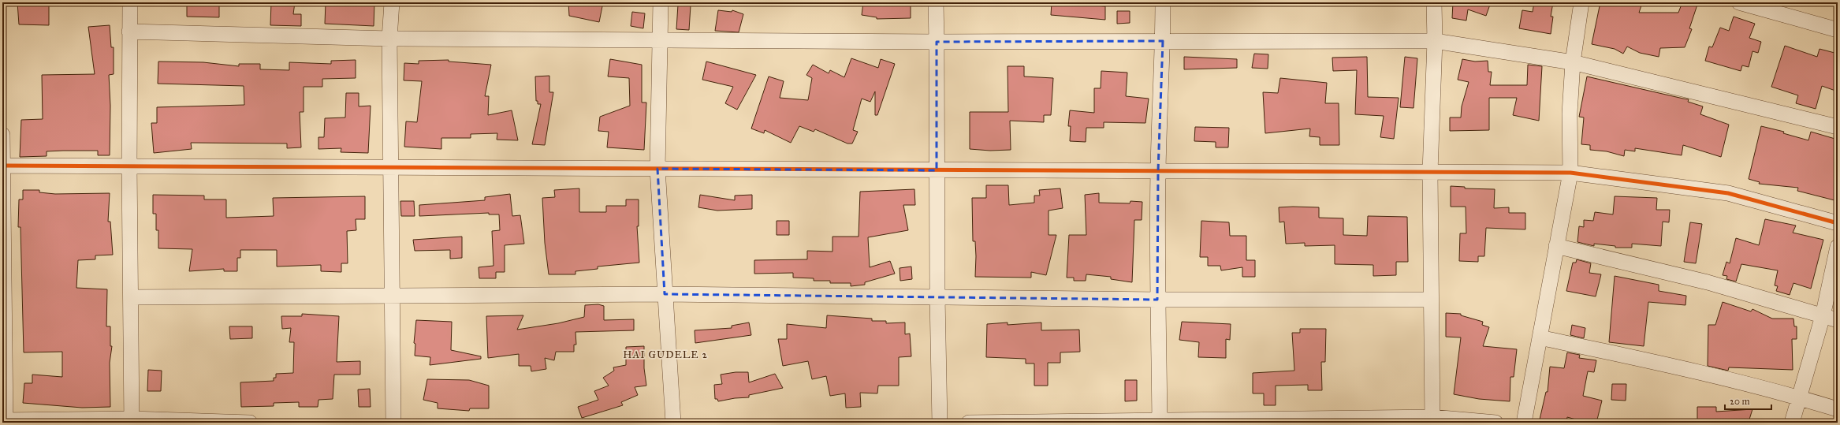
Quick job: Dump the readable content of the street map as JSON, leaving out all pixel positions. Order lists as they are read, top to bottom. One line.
{"districts":["HAI GUDELE 2"],"scale_bar":"20 m"}
